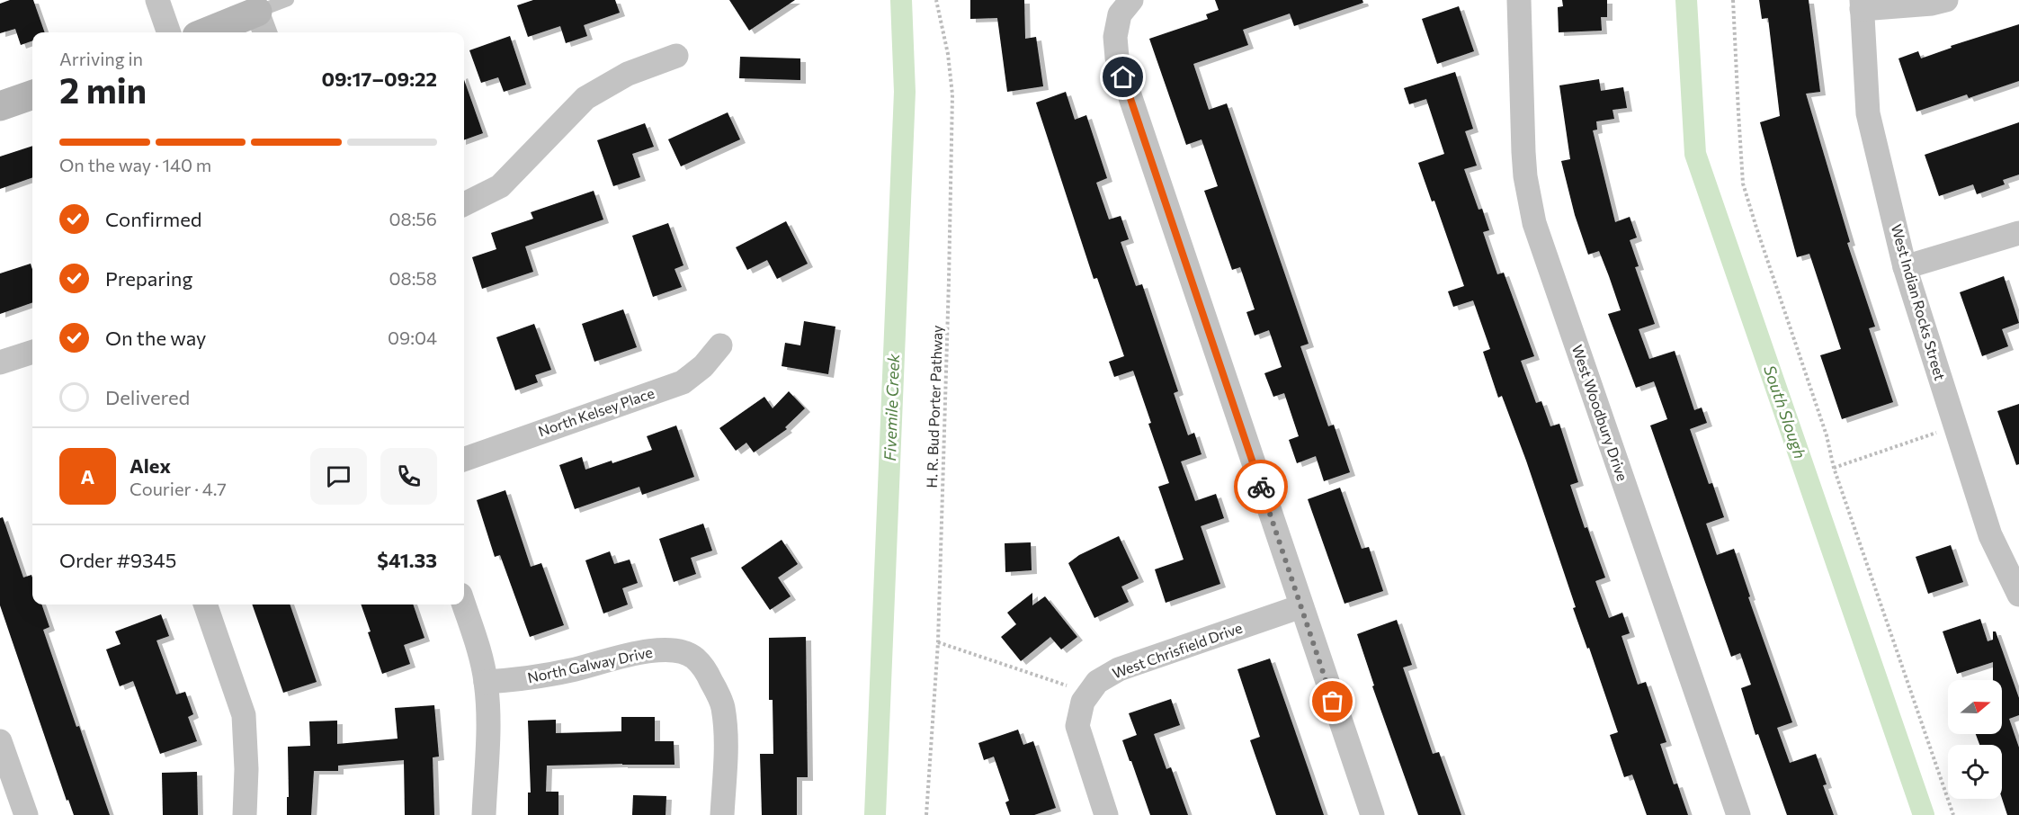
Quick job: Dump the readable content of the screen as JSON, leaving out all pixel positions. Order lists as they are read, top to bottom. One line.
{"streets":{"street":["West Indian Rocks Street","North Kelsey Place","West Woodbury Drive","West Chrisfield Drive","North Galway Drive"],"path":["H. R. Bud Porter Pathway"]},"water":["Fivemile Creek","South Slough"],"north":"right","page":{"heading":["2 min","Arriving in","09:17–09:22"],"panel":["Alex","Courier · 4.7","Order #9345","$41.33"],"bar":"On the way · 140 m","list":[["Confirmed","08:56"],["Preparing","08:58"],["On the way","09:04"],"Delivered"],"round":"A"}}
